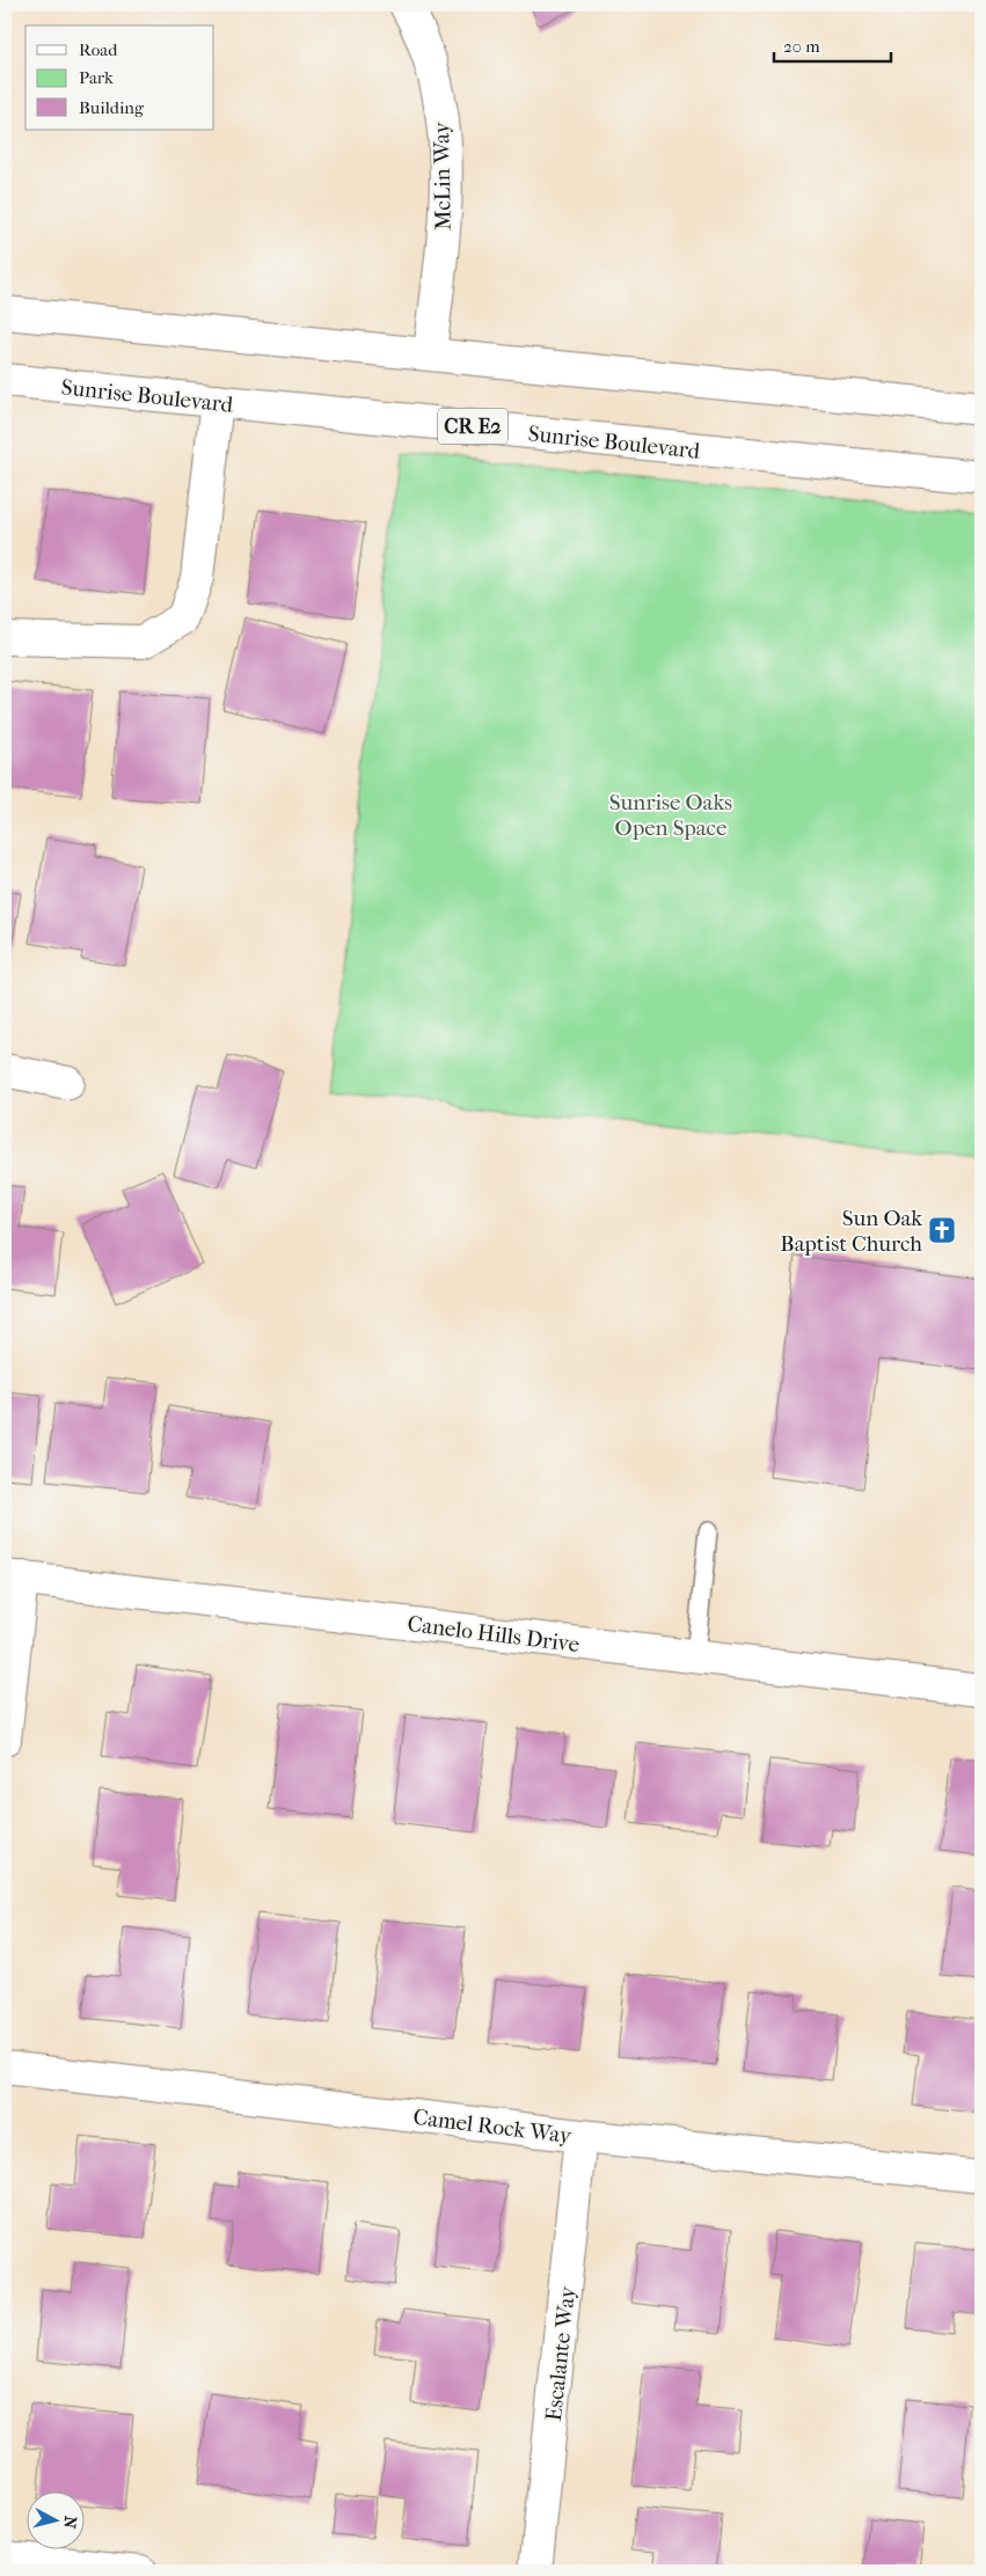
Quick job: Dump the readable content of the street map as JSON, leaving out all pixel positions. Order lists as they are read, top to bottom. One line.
{"streets":{"street":["McLin Way","Sunrise Boulevard","CR E2","Canelo Hills Drive","Camel Rock Way","Escalante Way"]},"crossings":[["Camel Rock Way","Escalante Way"]],"parks":["Sunrise Oaks Open Space"],"places":{"church":["Sun Oak Baptist Church"]},"legend":["Road","Park","Building"],"scale_bar":"20 m","north":"right"}
